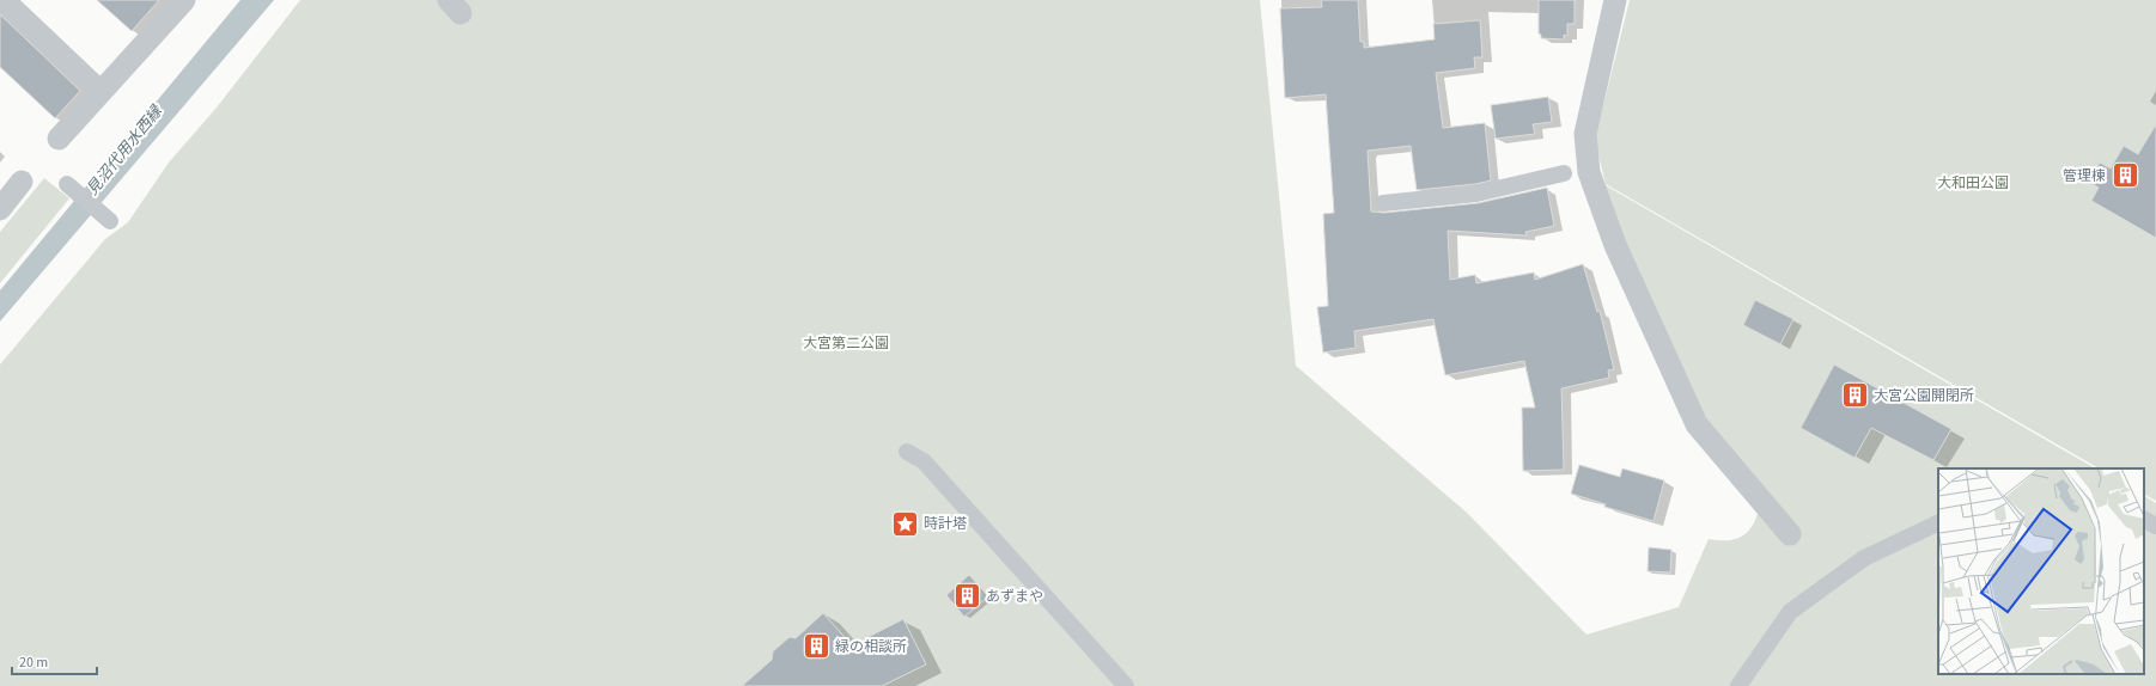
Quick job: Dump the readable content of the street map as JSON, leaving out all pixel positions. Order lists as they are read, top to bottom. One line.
{"water":["見沼代用水西縁"],"parks":["大和田公園","大宮第二公園"],"places":{"building":["管理棟","大宮公園開閉所","あずまや","緑の相談所"],"place":["時計塔"]},"scale_bar":"20 m"}
